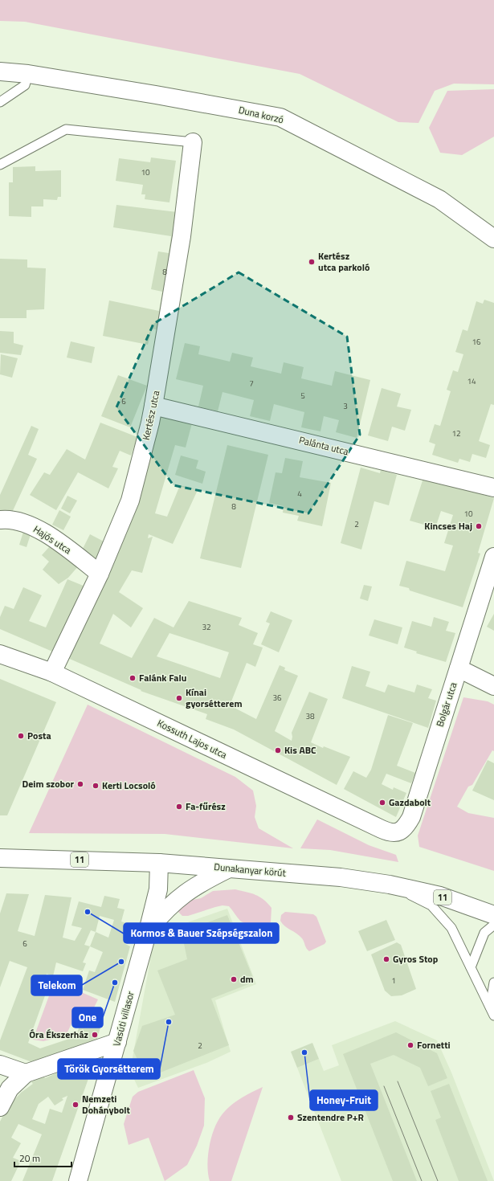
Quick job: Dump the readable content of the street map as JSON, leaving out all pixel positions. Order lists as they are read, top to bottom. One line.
{"streets":{"street":["Duna korzó","Kertész utca","Palánta utca","Hajós utca","Bolgár utca","Kossuth Lajos utca","11","Dunakanyar körút","Vasúti villasor"]},"crossings":[["Kertész utca","Palánta utca"],["Kertész utca","Hajós utca"],["Kertész utca","Kossuth Lajos utca"],["Bolgár utca","Kossuth Lajos utca"],["Dunakanyar körút","Vasúti villasor"]],"places":["Kertész utca parkoló","Kincses Haj","Falánk Falu","Kínai gyorsétterem","Posta","Kis ABC","Deim szobor","Kerti Locsoló","Gazdabolt","Fa-fűrész","Kormos & Bauer Szépségszalon","Gyros Stop","Telekom","dm","One","Török Gyorsétterem","Óra Ékszerház","Fornetti","Honey-Fruit","Nemzeti Dohánybolt","Szentendre P+R"],"house_numbers":["10","8","16","14","7","5","6","3","12","4","8","10","2","32","36","38","6","1","2"],"scale_bar":"20 m"}
